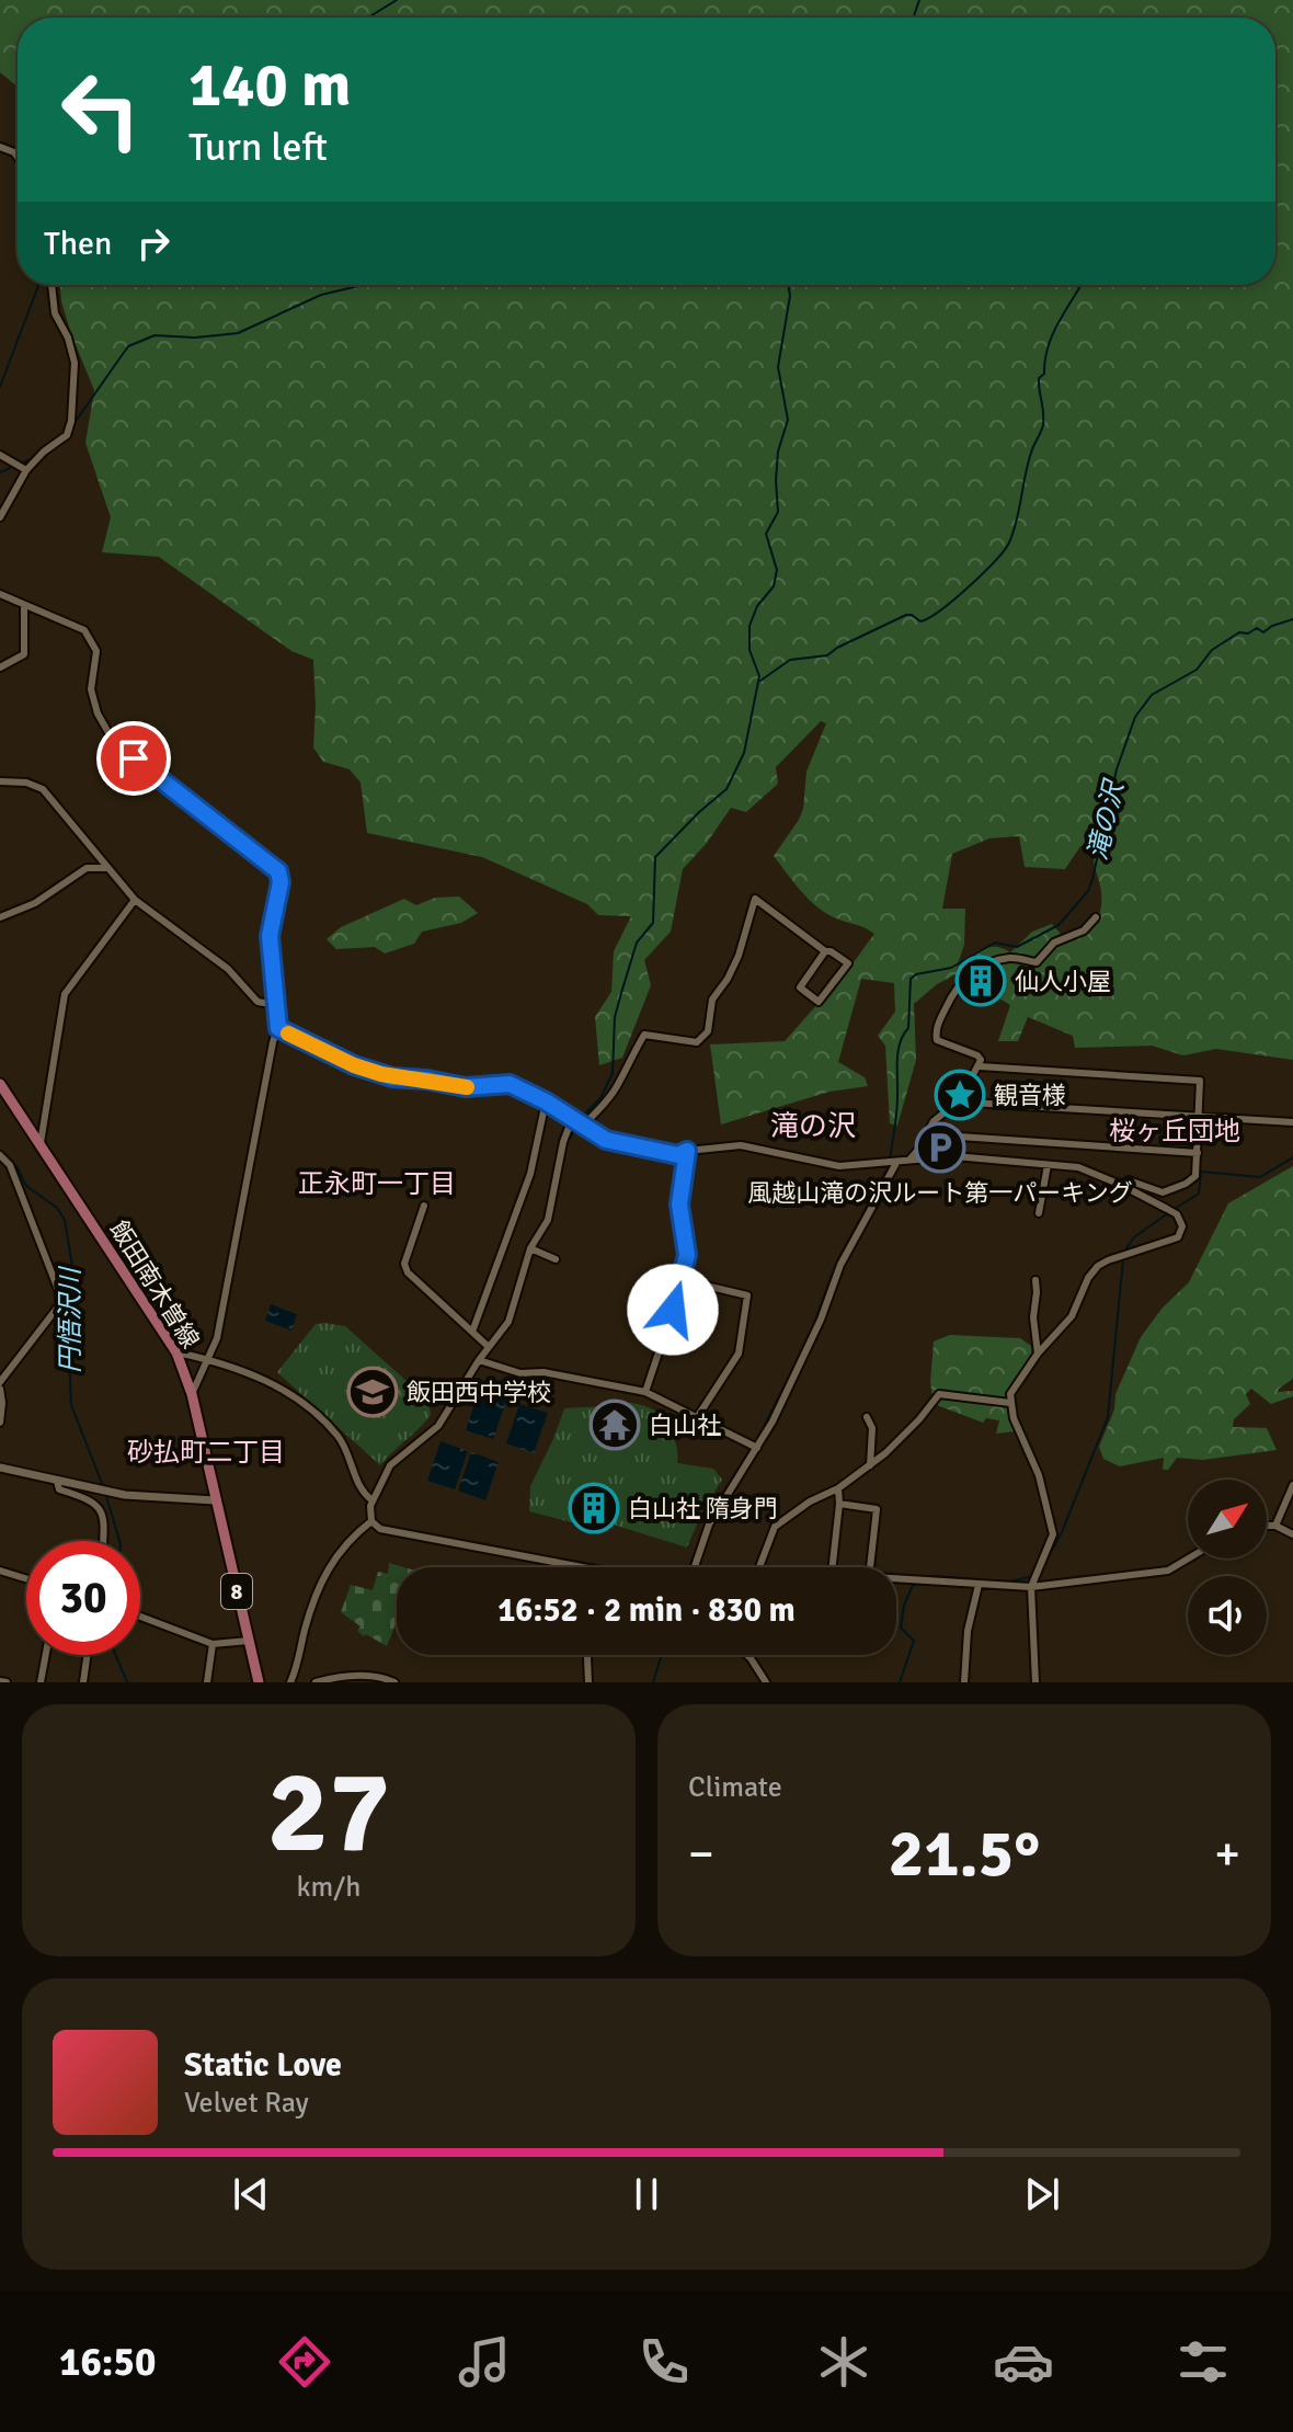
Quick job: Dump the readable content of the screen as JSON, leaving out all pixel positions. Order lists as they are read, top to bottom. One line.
{"streets":{"main road":["飯田南木曽線","8"]},"districts":["滝の沢","桜ヶ丘団地","正永町一丁目","砂払町二丁目"],"water":["滝の沢","円悟沢川"],"places":{"building":["仙人小屋","白山社 隋身門"],"place":["観音様"],"parking":["風越山滝の沢ルート第一パーキング"],"school or university":["飯田西中学校"],"temple":["白山社"]},"north":"top right","page":{"turn":["140 m","Turn left"],"then":"Then","limit":"30","trip":"16:52 · 2 min · 830 m","tile":[["27","km/h"],"Climate"],"heat":["−","21.5°","+"],"song":["Static Love","Velvet Ray"],"tabs":"16:50"}}
